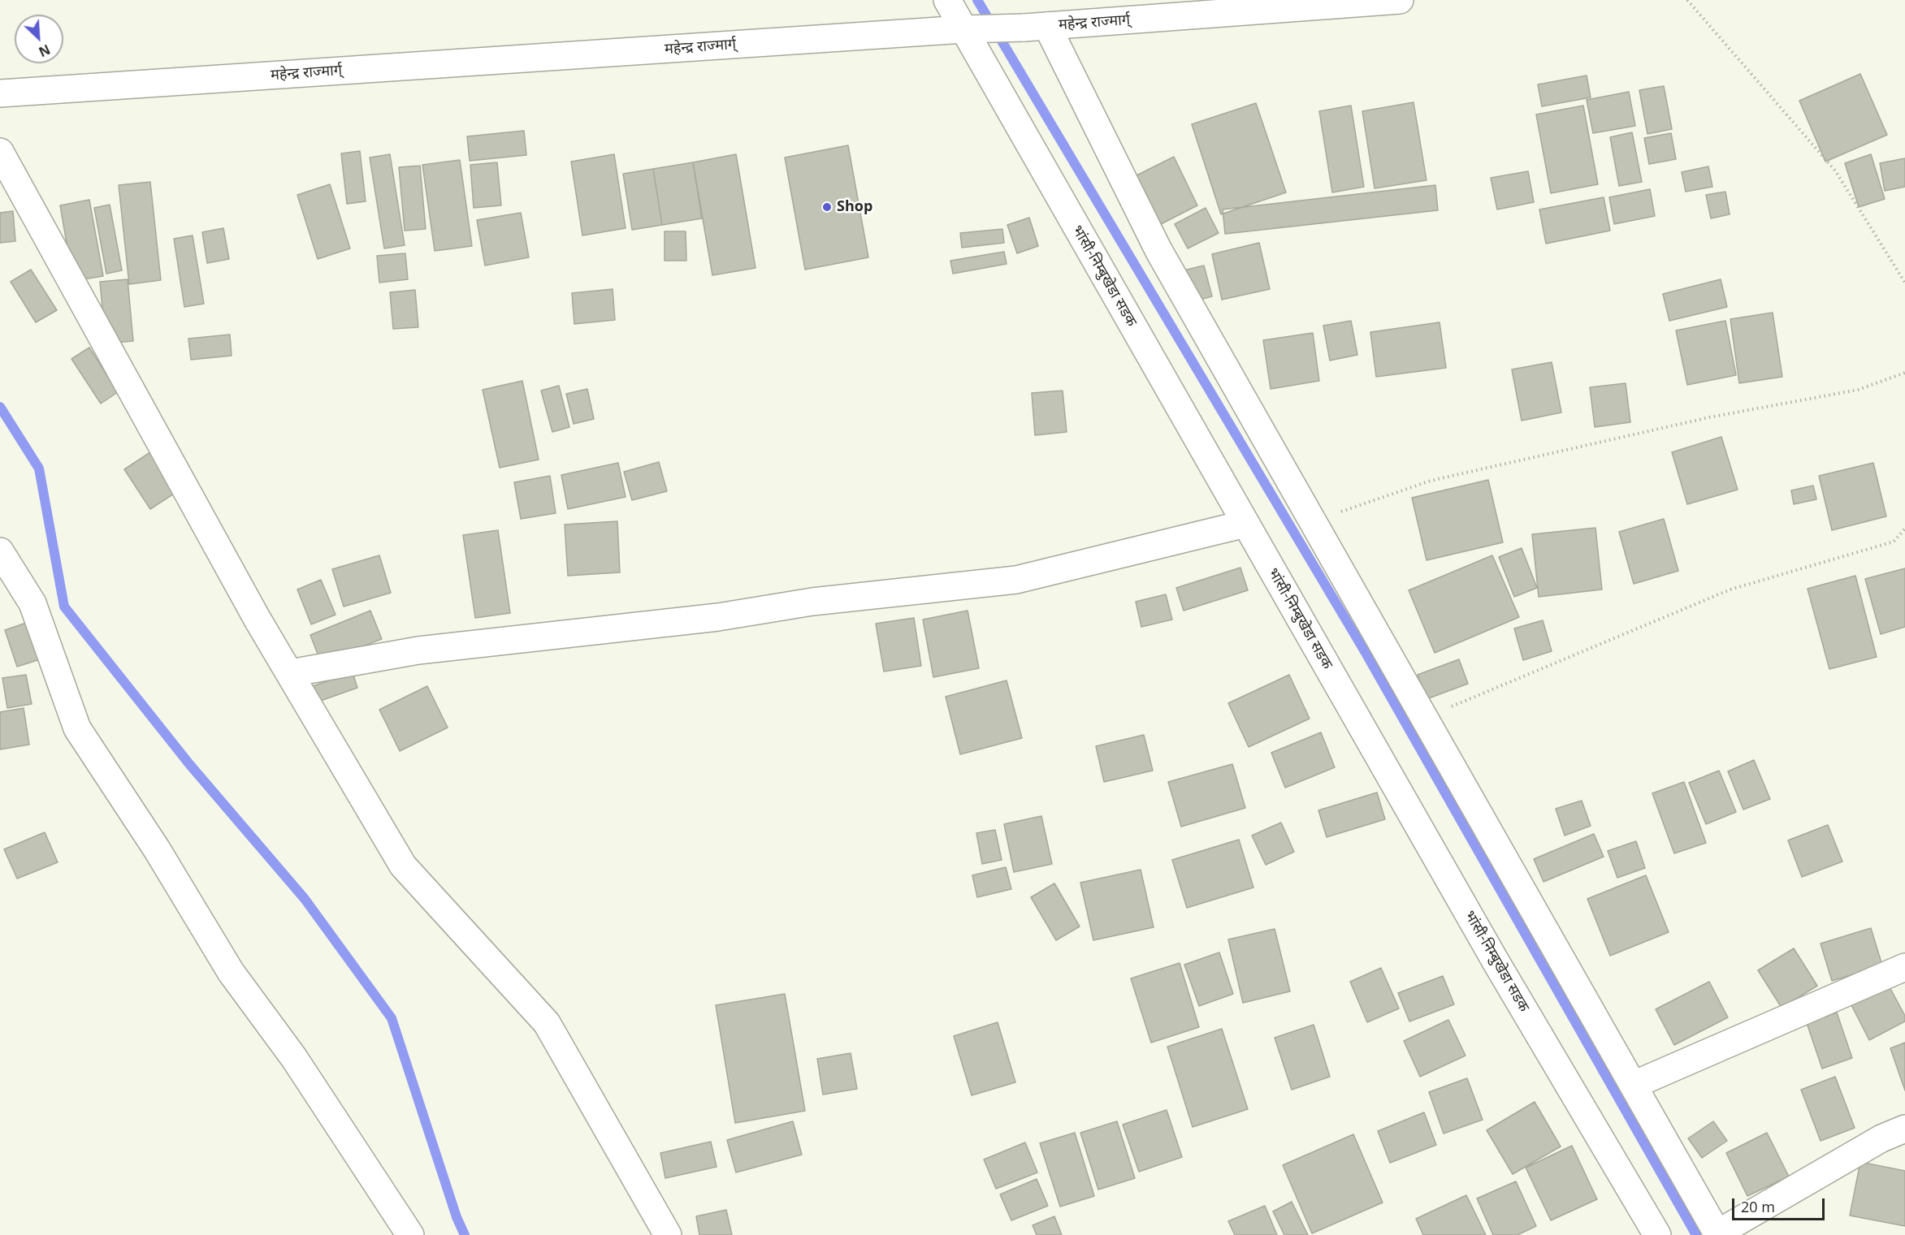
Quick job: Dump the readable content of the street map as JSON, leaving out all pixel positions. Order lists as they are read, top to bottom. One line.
{"streets":{"main road":["महेन्द्र राज्मार्ग्","भांसी-निम्बुखेडा सडक"]},"crossings":[["महेन्द्र राज्मार्ग्","भांसी-निम्बुखेडा सडक"]],"places":["Shop"],"scale_bar":"20 m","north":"bottom right"}
